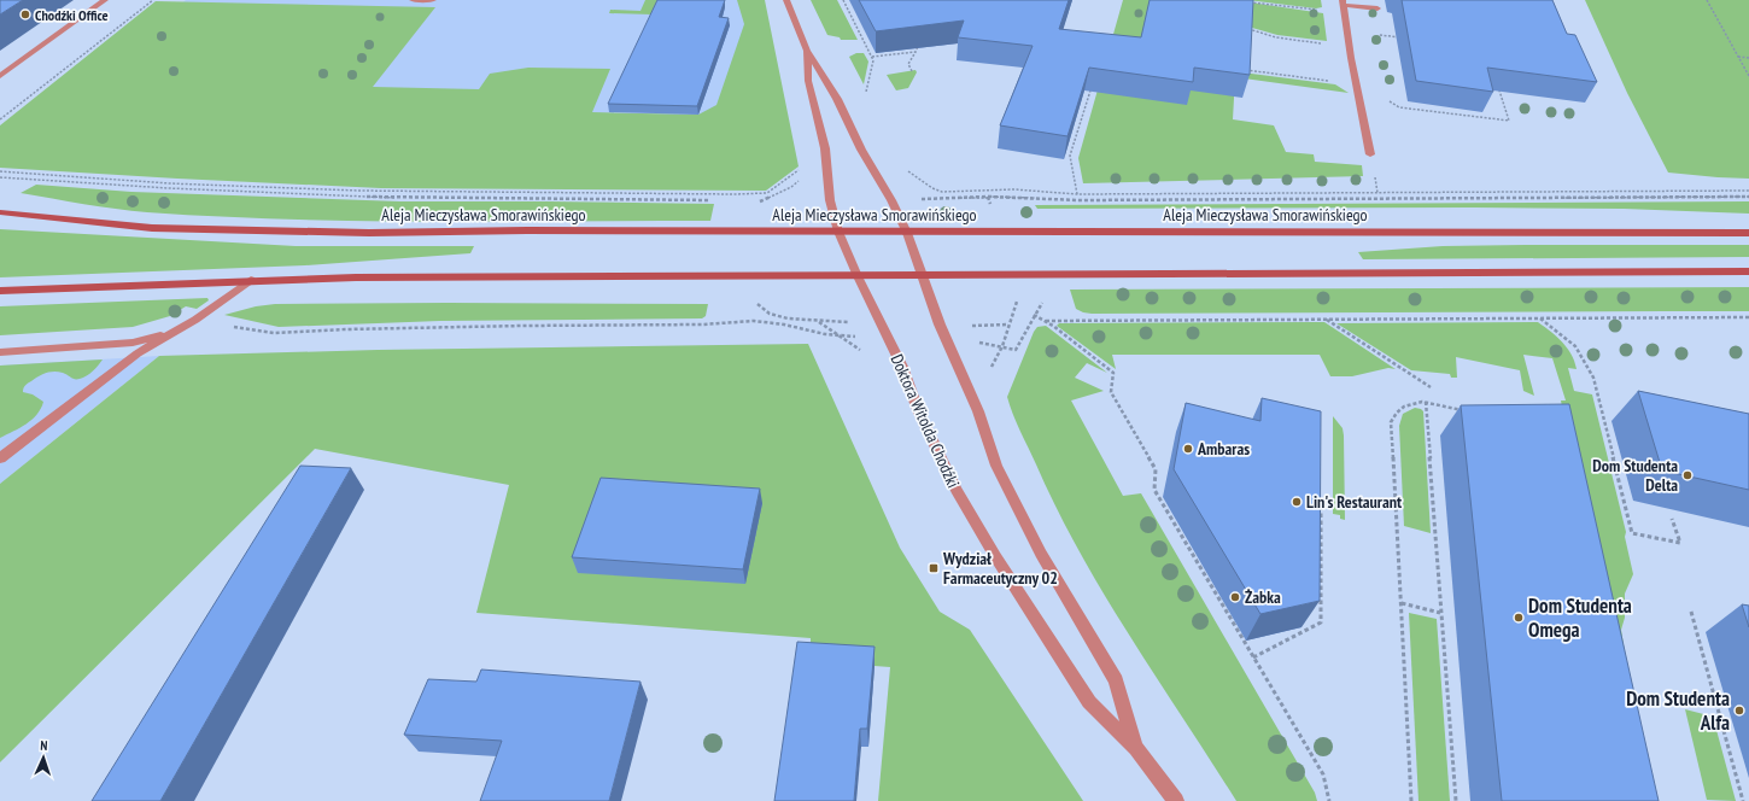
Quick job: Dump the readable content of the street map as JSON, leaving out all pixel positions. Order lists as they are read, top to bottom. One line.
{"streets":{"main road":["Aleja Mieczysława Smorawińskiego"],"street":["Doktora Witolda Chodźki"]},"crossings":[["Aleja Mieczysława Smorawińskiego","Doktora Witolda Chodźki"]],"places":{"other":["Chodźki Office","Ambaras","Dom Studenta Delta","Lin's Restaurant","Żabka","Dom Studenta Omega","Dom Studenta Alfa"],"transit":["Wydział Farmaceutyczny 02"]},"north":"top"}
